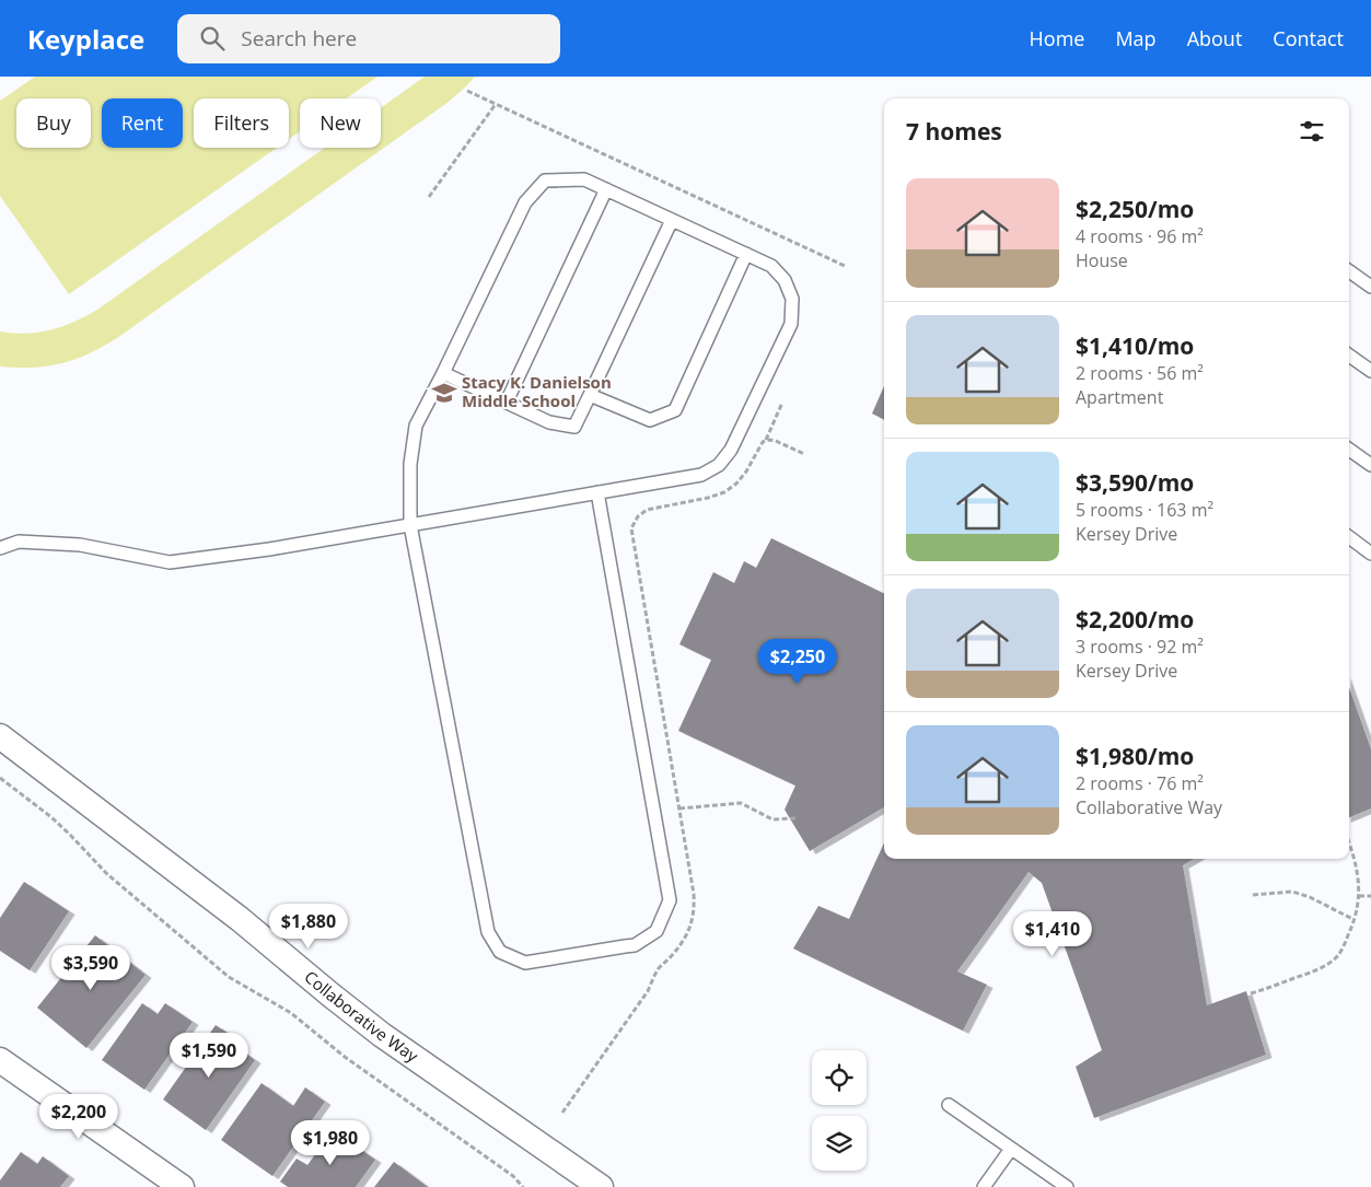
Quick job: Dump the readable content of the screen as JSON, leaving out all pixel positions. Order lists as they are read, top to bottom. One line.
{"streets":{"street":["Collaborative Way"]},"places":{"school or university":["Stacy K. Danielson Middle School"]},"page":{"header":"Keyplace","search":"Search here","nav":["Home","Map","About","Contact"],"chip":["Buy","Rent","Filters","New"],"heading":"7 homes","list":[{"name":"$2,250/mo","note":"4 rooms · 96 m² · House"},{"name":"$1,410/mo","note":"2 rooms · 56 m² · Apartment"},{"name":"$3,590/mo","note":"5 rooms · 163 m² · Kersey Drive"},{"name":"$2,200/mo","note":"3 rooms · 92 m² · Kersey Drive"},{"name":"$1,980/mo","note":"2 rooms · 76 m² · Collaborative Way"}],"price":["$2,250","$1,880","$1,410","$3,590","$1,590","$2,200","$1,980"]}}
